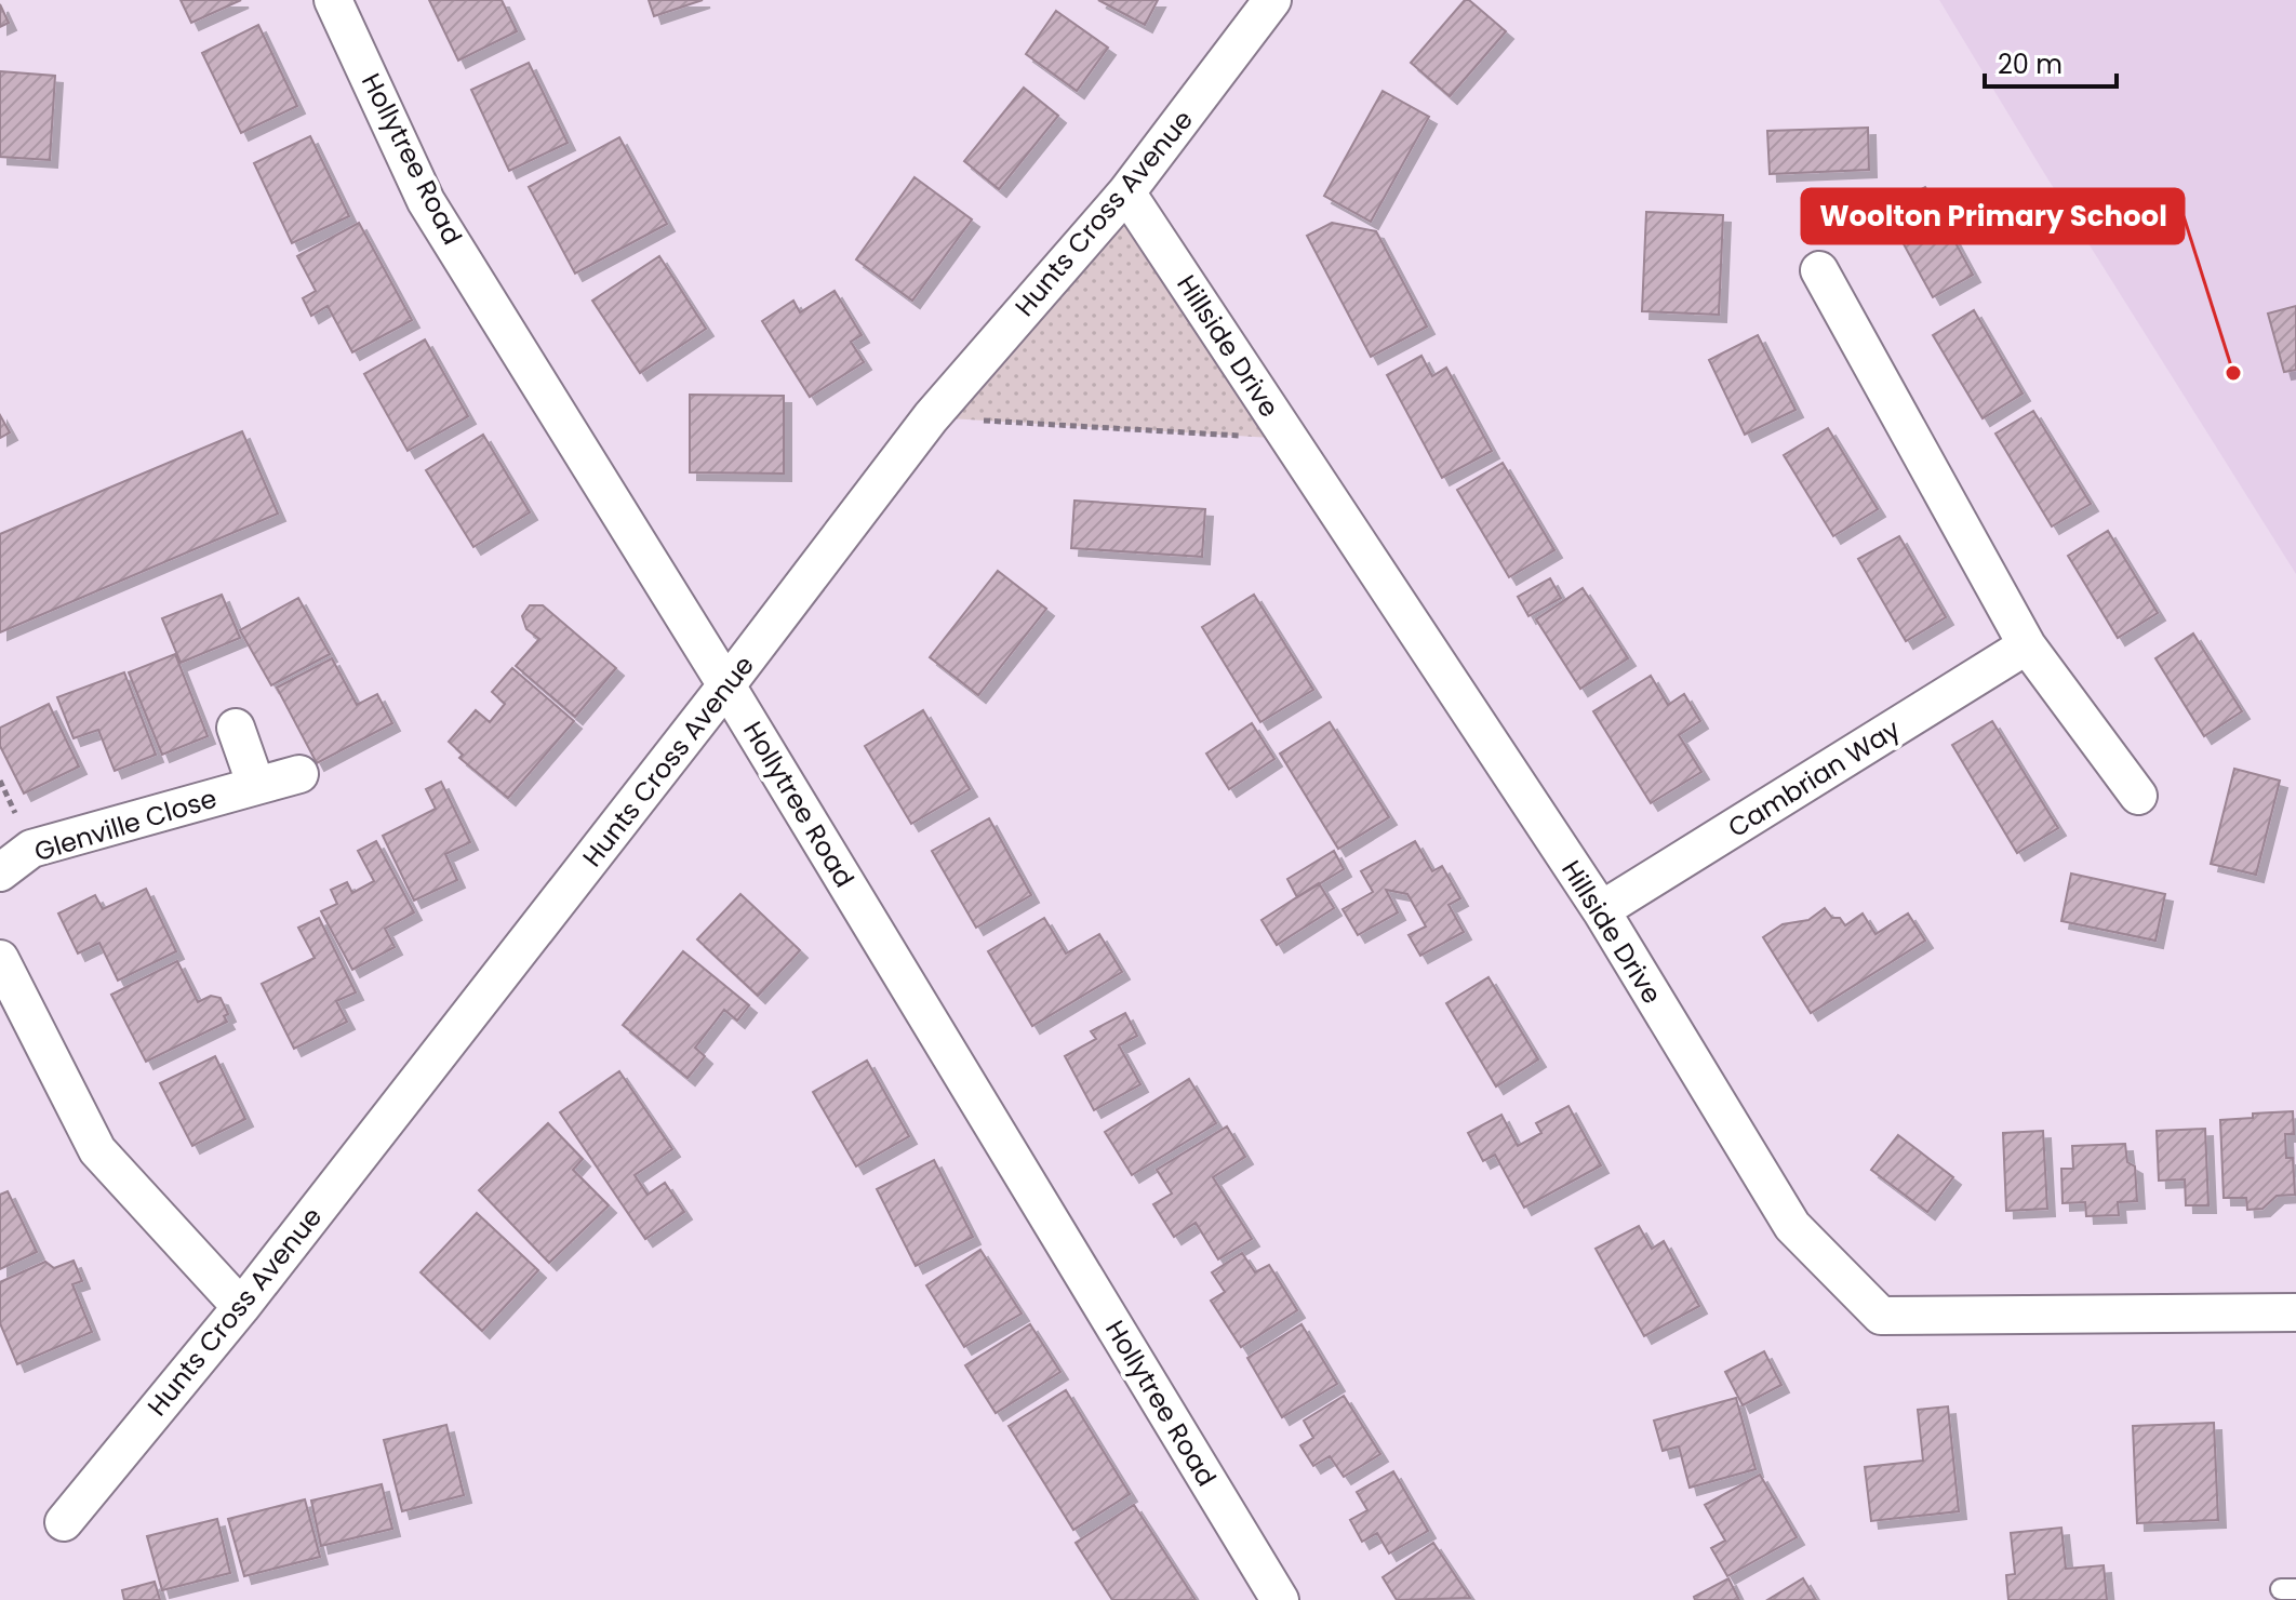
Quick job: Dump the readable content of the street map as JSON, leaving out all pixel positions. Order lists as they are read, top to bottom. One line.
{"streets":{"street":["Hollytree Road","Hunts Cross Avenue","Hillside Drive","Cambrian Way","Glenville Close"]},"crossings":[["Hollytree Road","Hunts Cross Avenue"],["Hunts Cross Avenue","Hillside Drive"],["Hillside Drive","Cambrian Way"]],"places":["Woolton Primary School"],"scale_bar":"20 m"}
